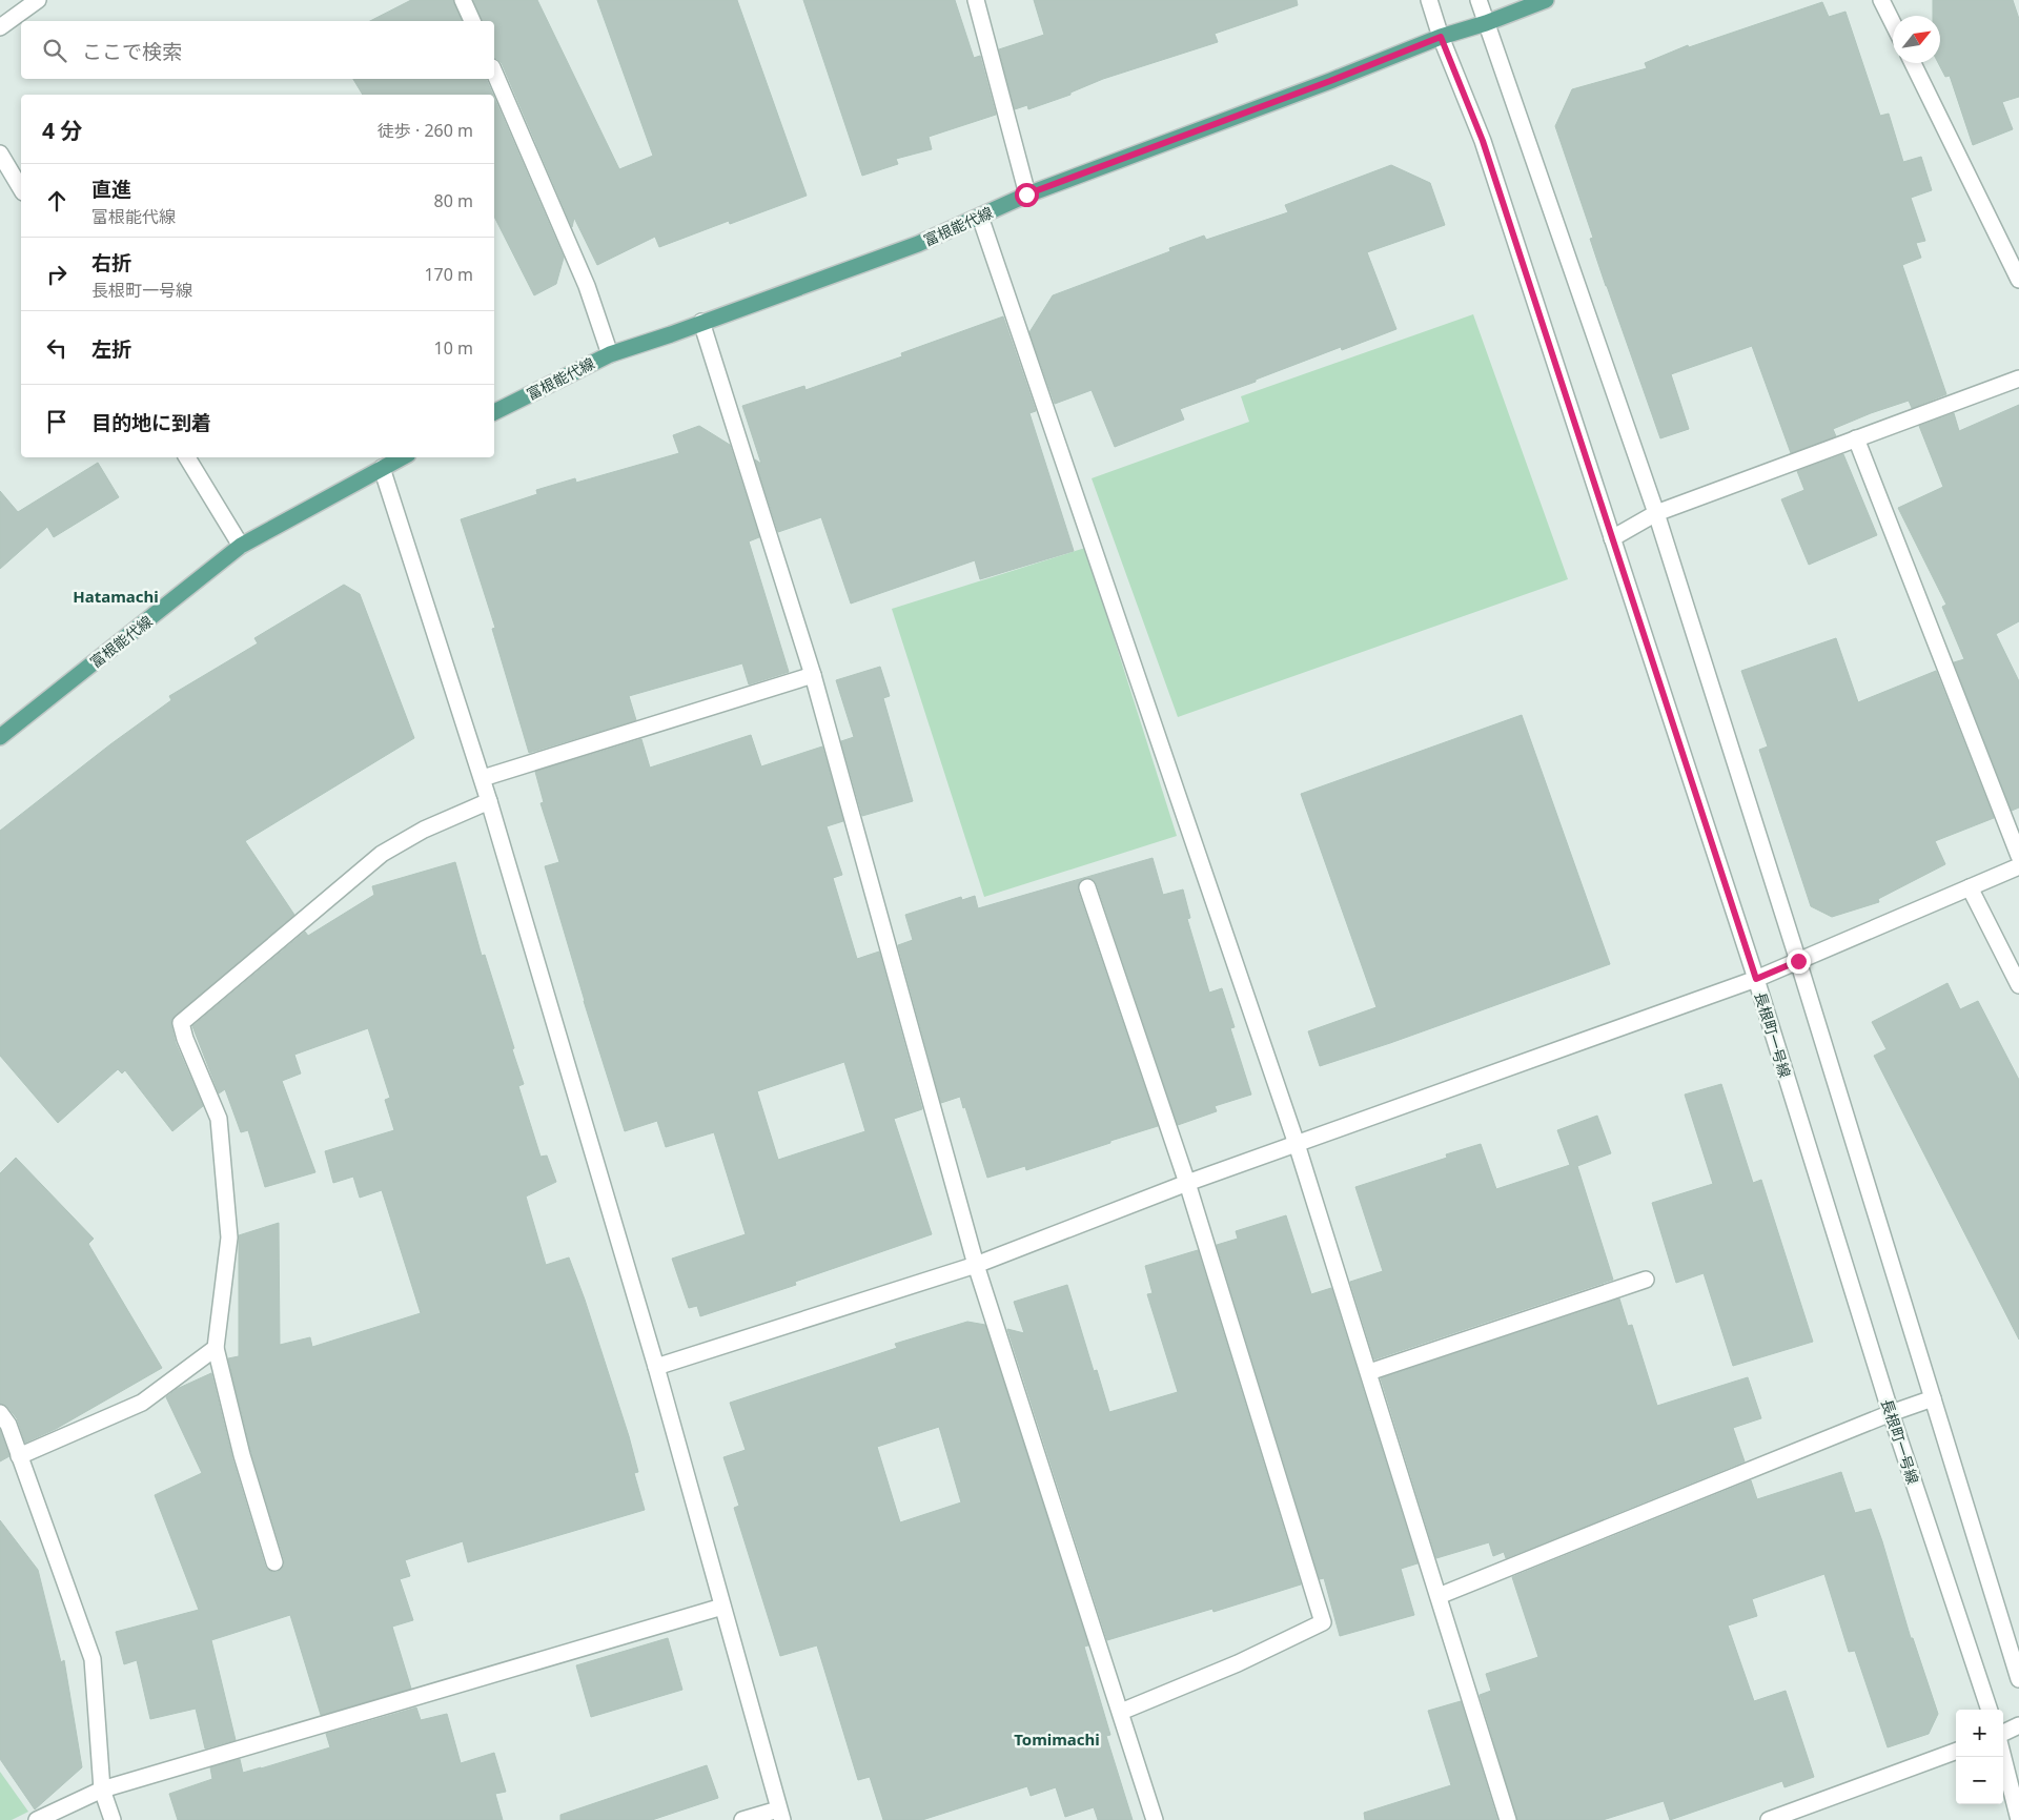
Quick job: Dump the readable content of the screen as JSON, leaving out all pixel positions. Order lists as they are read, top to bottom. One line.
{"streets":{"main road":["富根能代線"],"street":["長根町一号線"]},"crossings":[["富根能代線","長根町一号線"]],"districts":["Hatamachi","Tomimachi"],"north":"top right","page":{"search":"ここで検索","heading":["4 分","徒歩 · 260 m"],"list":[["直進","富根能代線","80 m"],["右折","長根町一号線","170 m"],["左折","10 m"],"目的地に到着"],"map_buttons":["+","−"]}}
